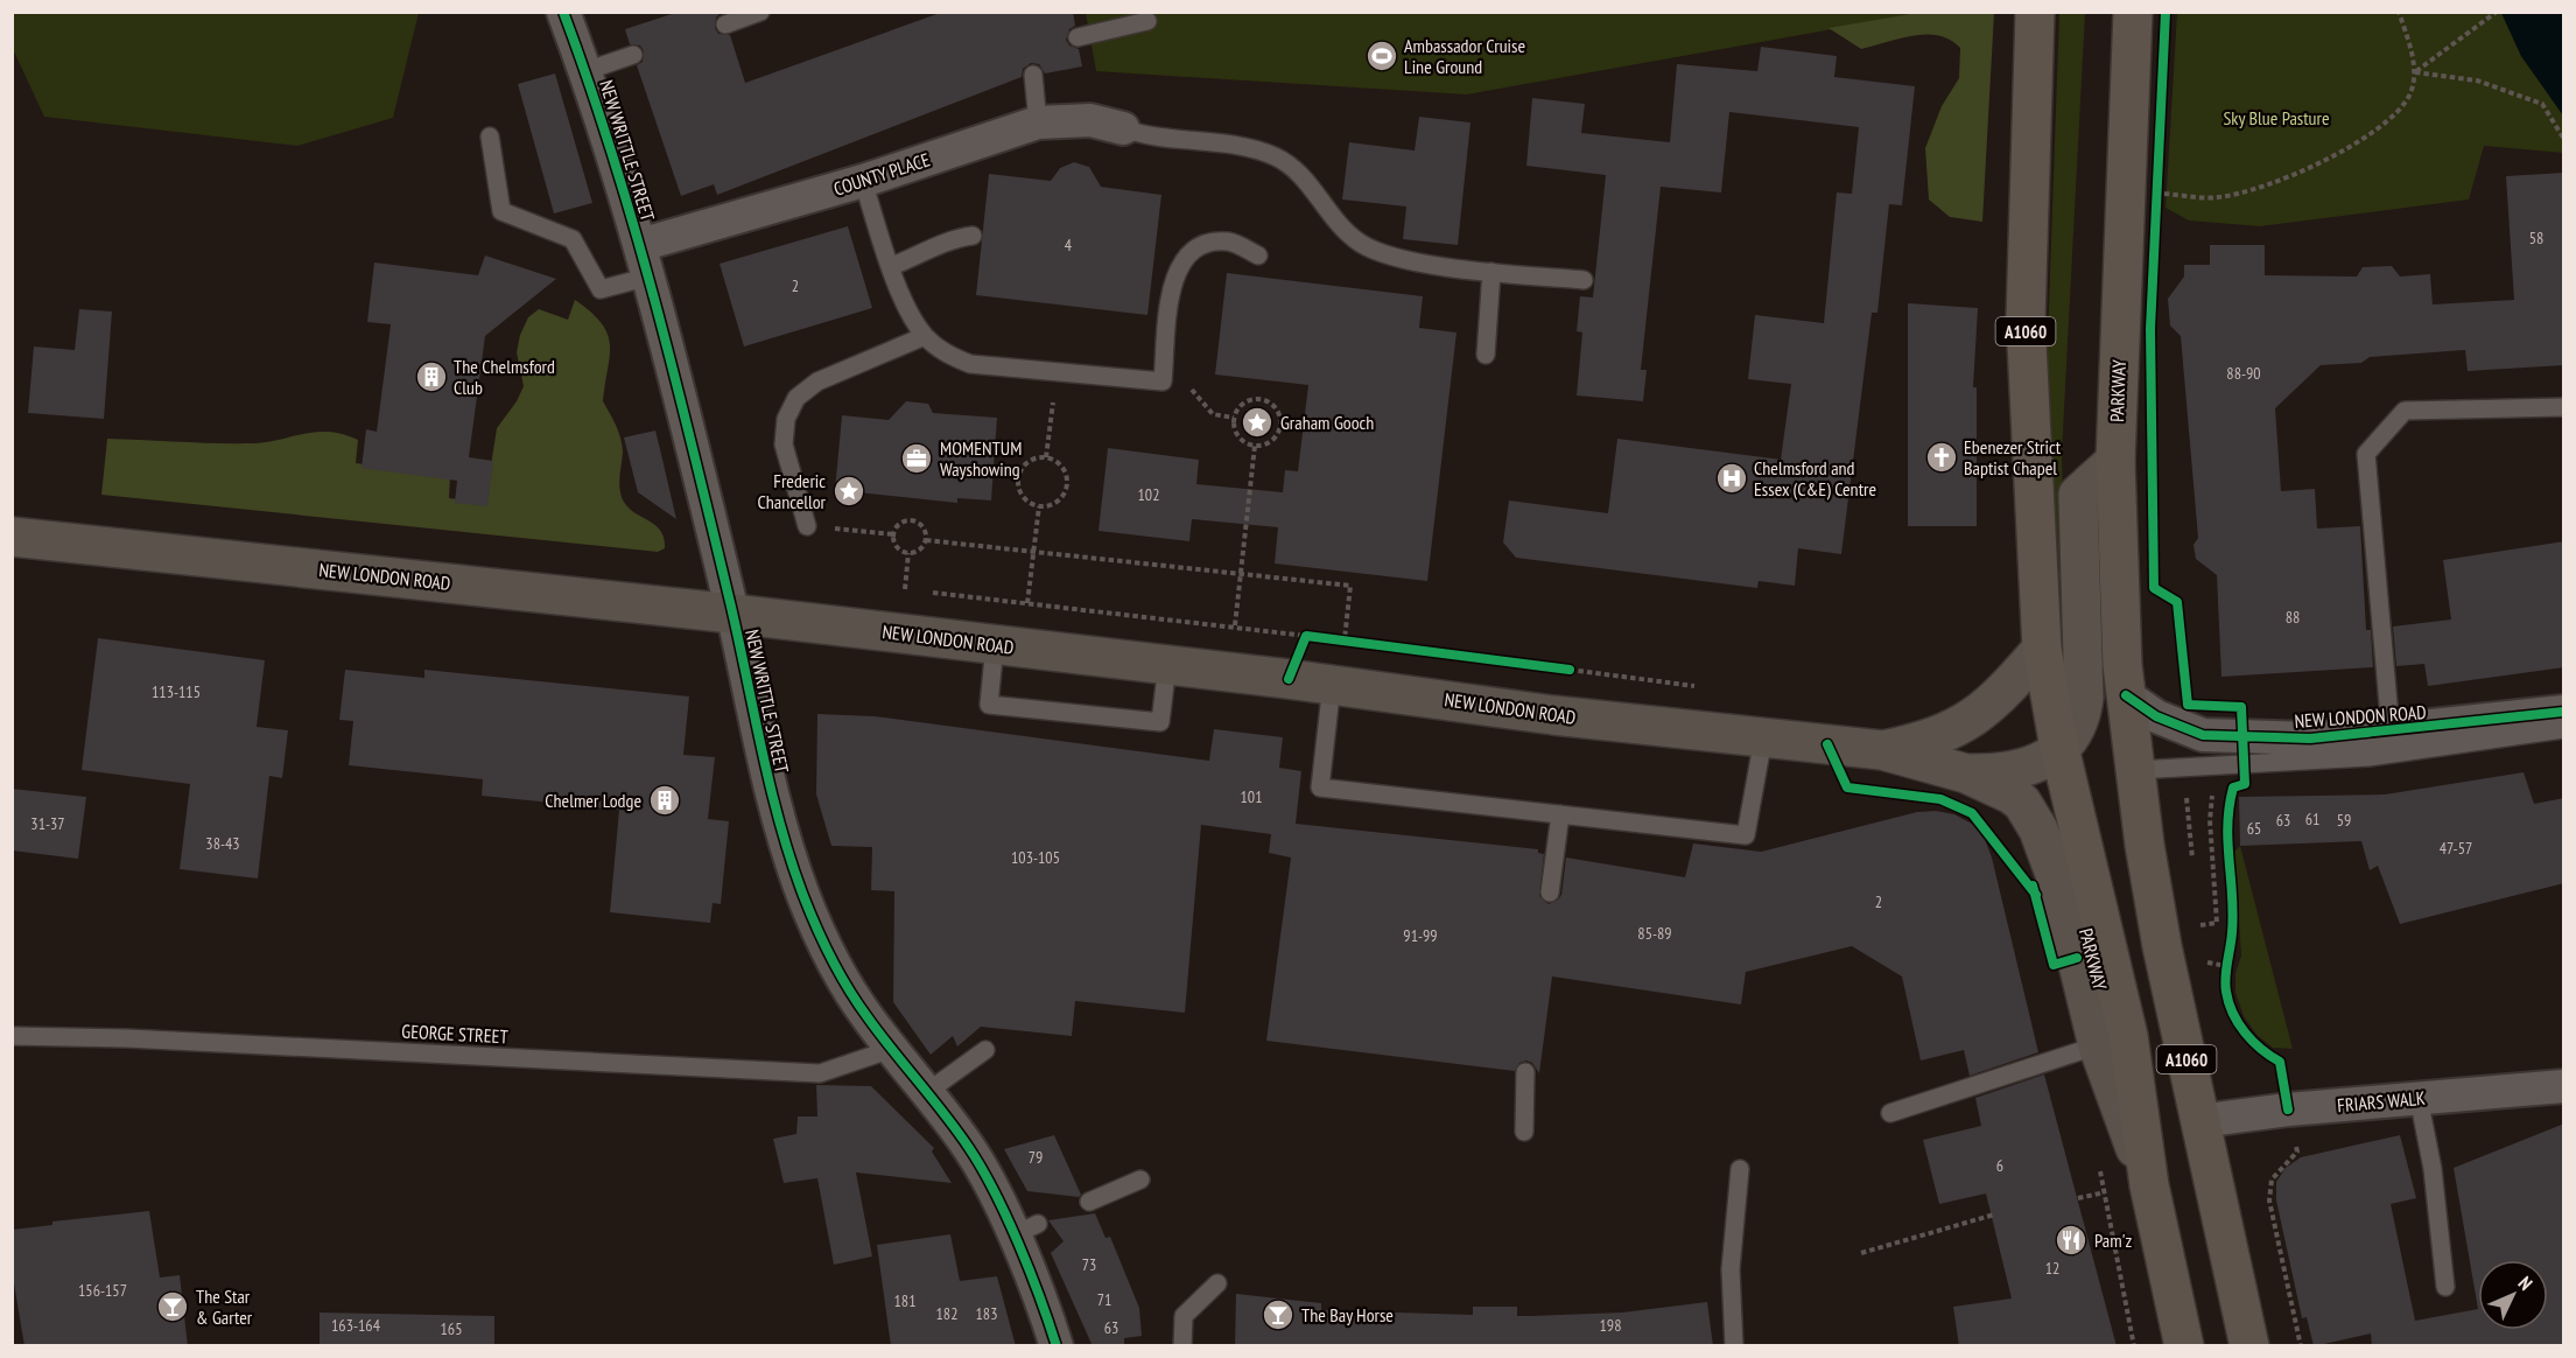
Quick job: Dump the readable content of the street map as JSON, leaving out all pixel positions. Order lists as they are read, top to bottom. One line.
{"streets":{"main road":["A1060","PARKWAY","NEW LONDON ROAD"],"street":["NEW WRITTLE STREET","COUNTY PLACE","FRIARS WALK"],"lane":["GEORGE STREET"]},"crossings":[["NEW WRITTLE STREET","COUNTY PLACE"],["NEW WRITTLE STREET","NEW LONDON ROAD"],["NEW WRITTLE STREET","GEORGE STREET"],["PARKWAY","NEW LONDON ROAD"],["PARKWAY","FRIARS WALK"]],"parks":["Sky Blue Pasture"],"places":{"sports":["Ambassador Cruise Line Ground"],"building":["The Chelmsford Club","Chelmer Lodge"],"place":["Graham Gooch","Frederic Chancellor"],"church":["Ebenezer Strict Baptist Chapel"],"office":["MOMENTUM Wayshowing"],"hospital":["Chelmsford and Essex (C&E) Centre"],"restaurant":["Pam'z"],"bar":["The Star & Garter","The Bay Horse"]},"house_numbers":["58","4","2","88-90","102","88","113-115","101","61","63","59","31-37","65","38-43","47-57","103-105","2","85-89","91-99","79","6","73","12","156-157","71","181","182","183","163-164","198","63","165"],"north":"top right"}
